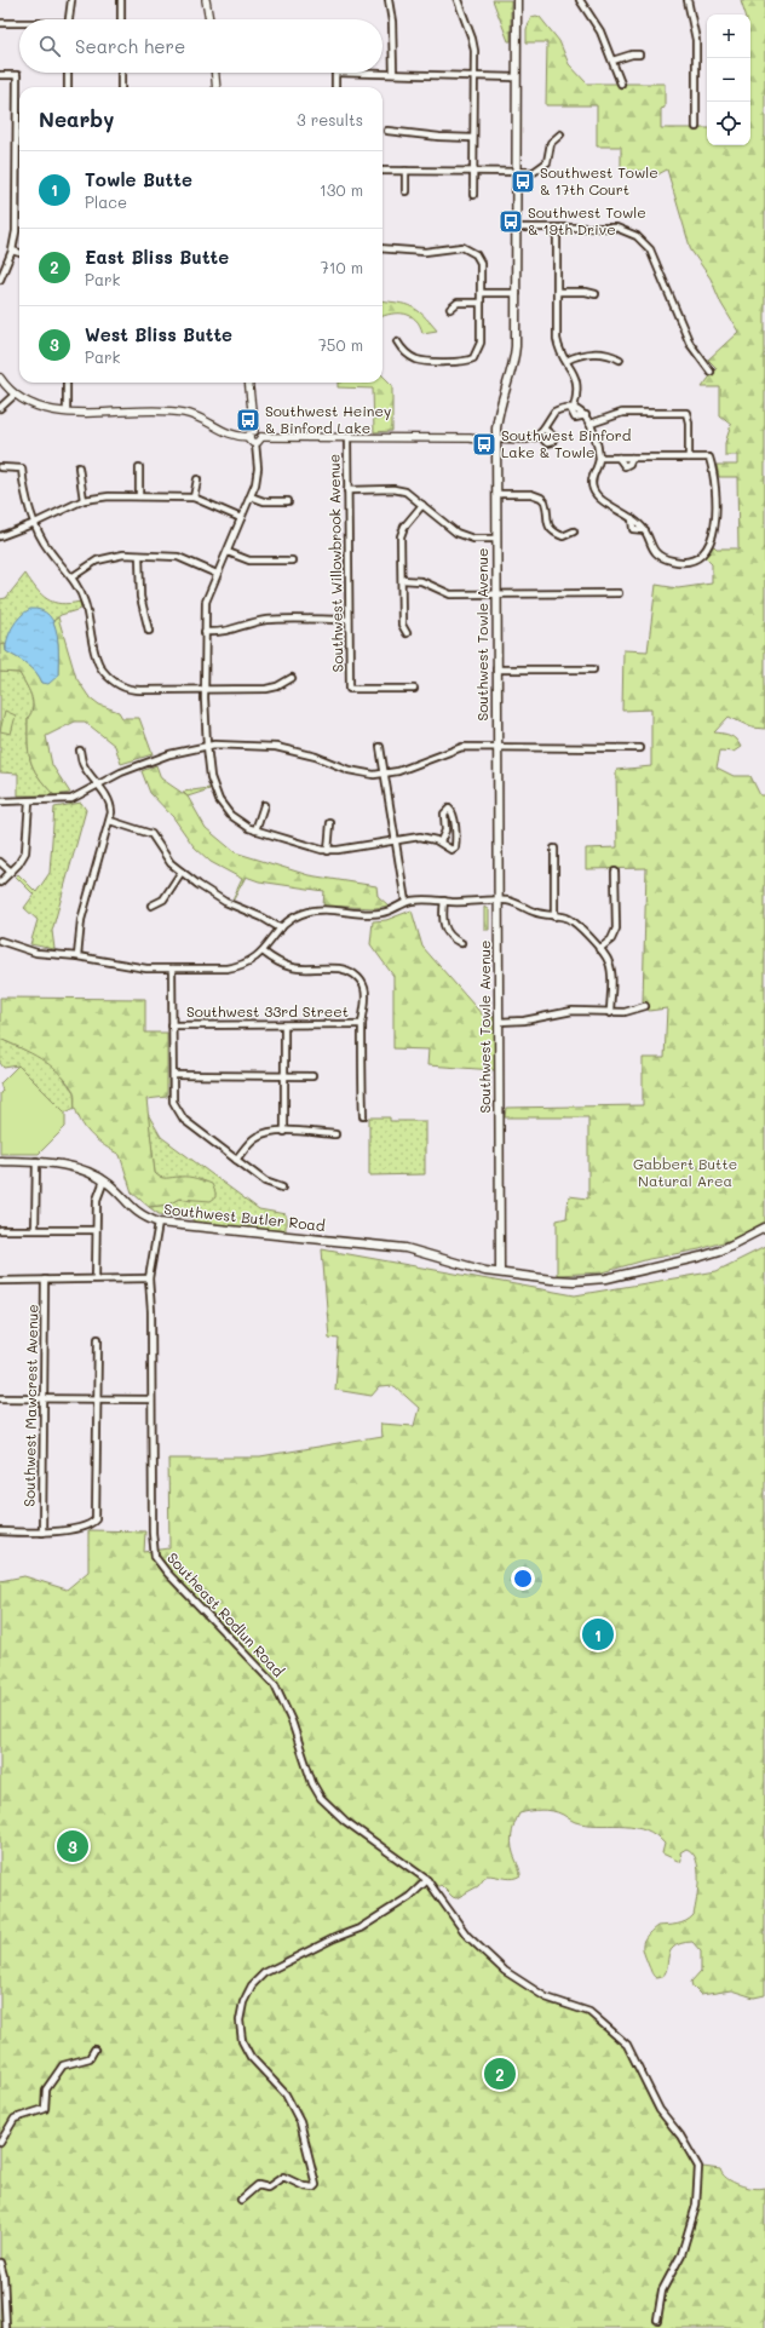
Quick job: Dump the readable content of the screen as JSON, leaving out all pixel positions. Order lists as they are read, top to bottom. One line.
{"streets":{"main road":["Southwest Towle Avenue","Southwest Butler Road"],"street":["Southwest Willowbrook Avenue","Southwest 33rd Street","Southwest Mawcrest Avenue","Southeast Rodlun Road"]},"crossings":[["Southwest Towle Avenue","Southwest Butler Road"]],"parks":["Gabbert Butte Natural Area"],"places":{"bus stop":["Southwest Towle & 17th Court","Southwest Towle & 19th Drive","Southwest Heiney & Binford Lake","Southwest Binford Lake & Towle"]},"page":{"map_buttons":["+","−"],"search":"Search here","heading":["Nearby","3 results"],"list":[{"mark":"1","name":"Towle Butte","note":"Place","value":"130 m"},{"mark":"2","name":"East Bliss Butte","note":"Park","value":"710 m"},{"mark":"3","name":"West Bliss Butte","note":"Park","value":"750 m"}],"pins":["1","3","2"]}}
